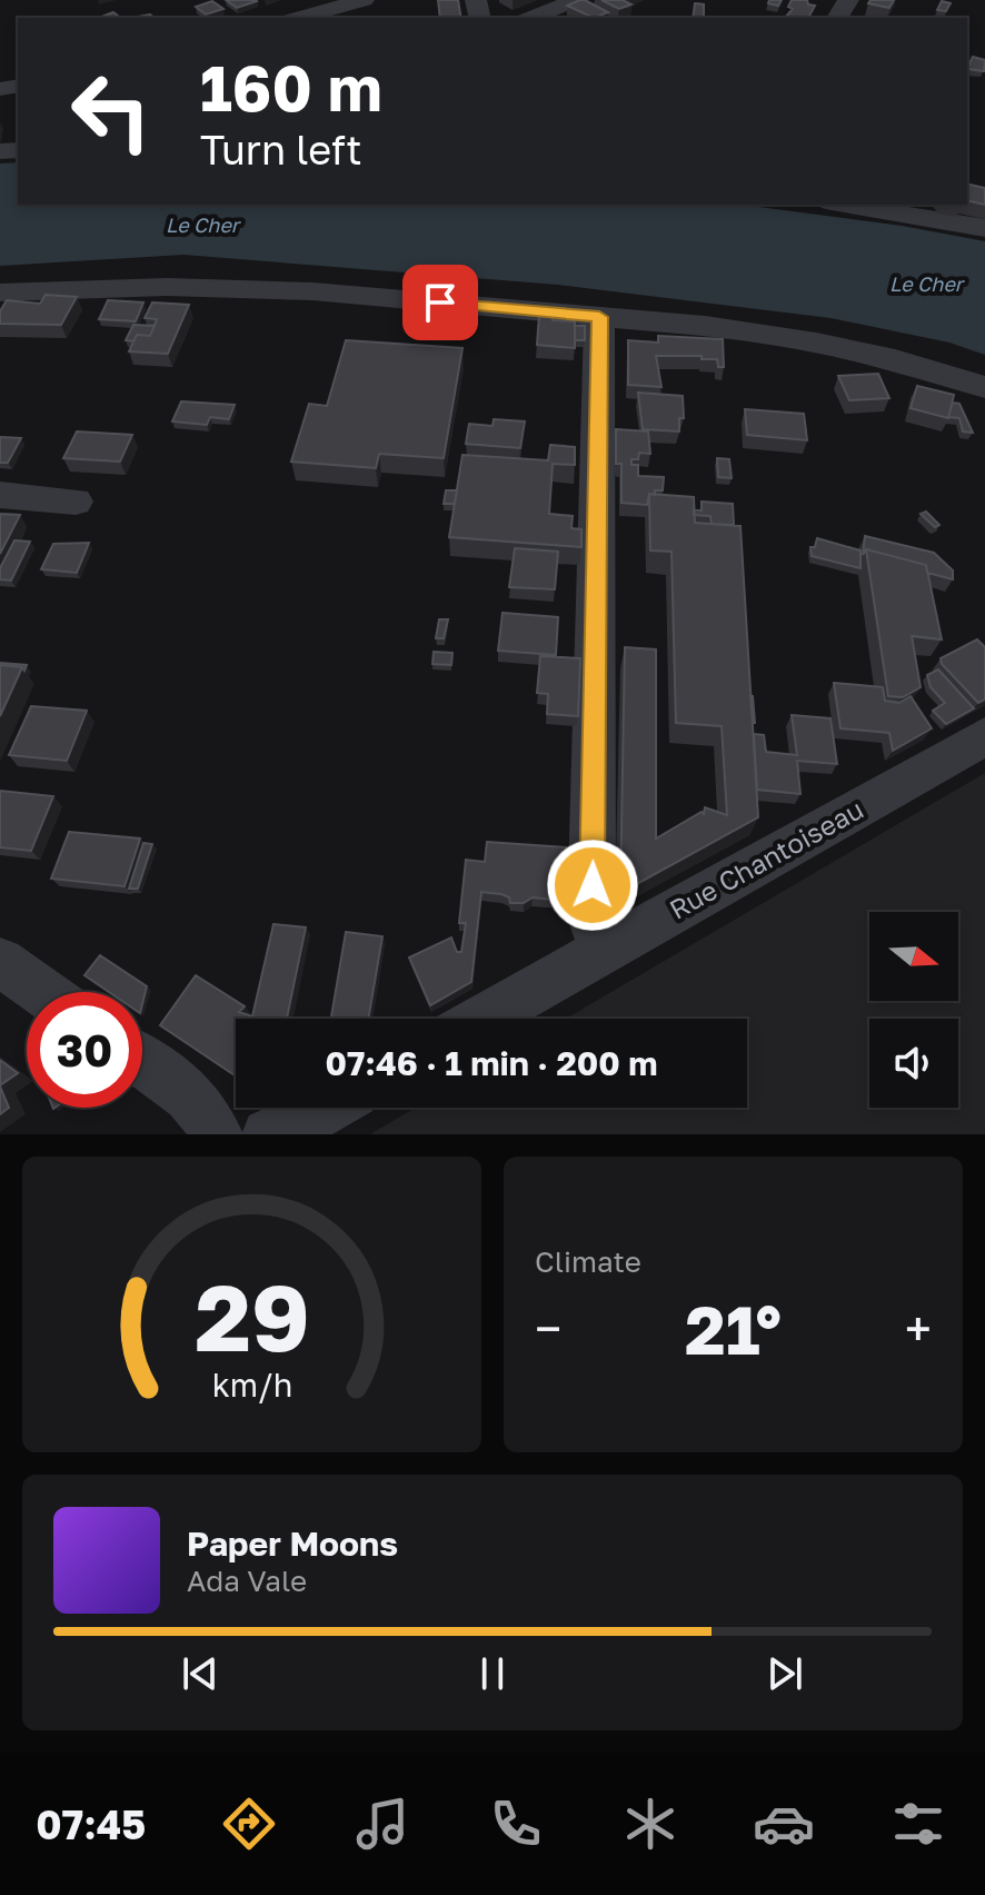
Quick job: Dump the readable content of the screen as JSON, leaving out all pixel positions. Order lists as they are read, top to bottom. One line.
{"streets":{"street":["Rue Chantoiseau"]},"water":["Le Cher"],"north":"right","page":{"turn":["160 m","Turn left"],"limit":"30","trip":"07:46 · 1 min · 200 m","tile":"Climate","heat":["−","21°","+"],"song":["Paper Moons","Ada Vale"],"tabs":"07:45","gauge":["29","km/h"]}}
